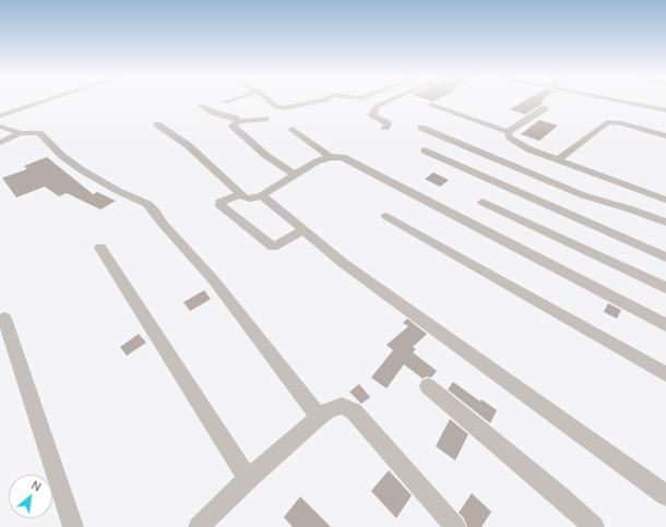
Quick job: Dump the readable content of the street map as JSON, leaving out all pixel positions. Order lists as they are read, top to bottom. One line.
{"north":"top right"}
